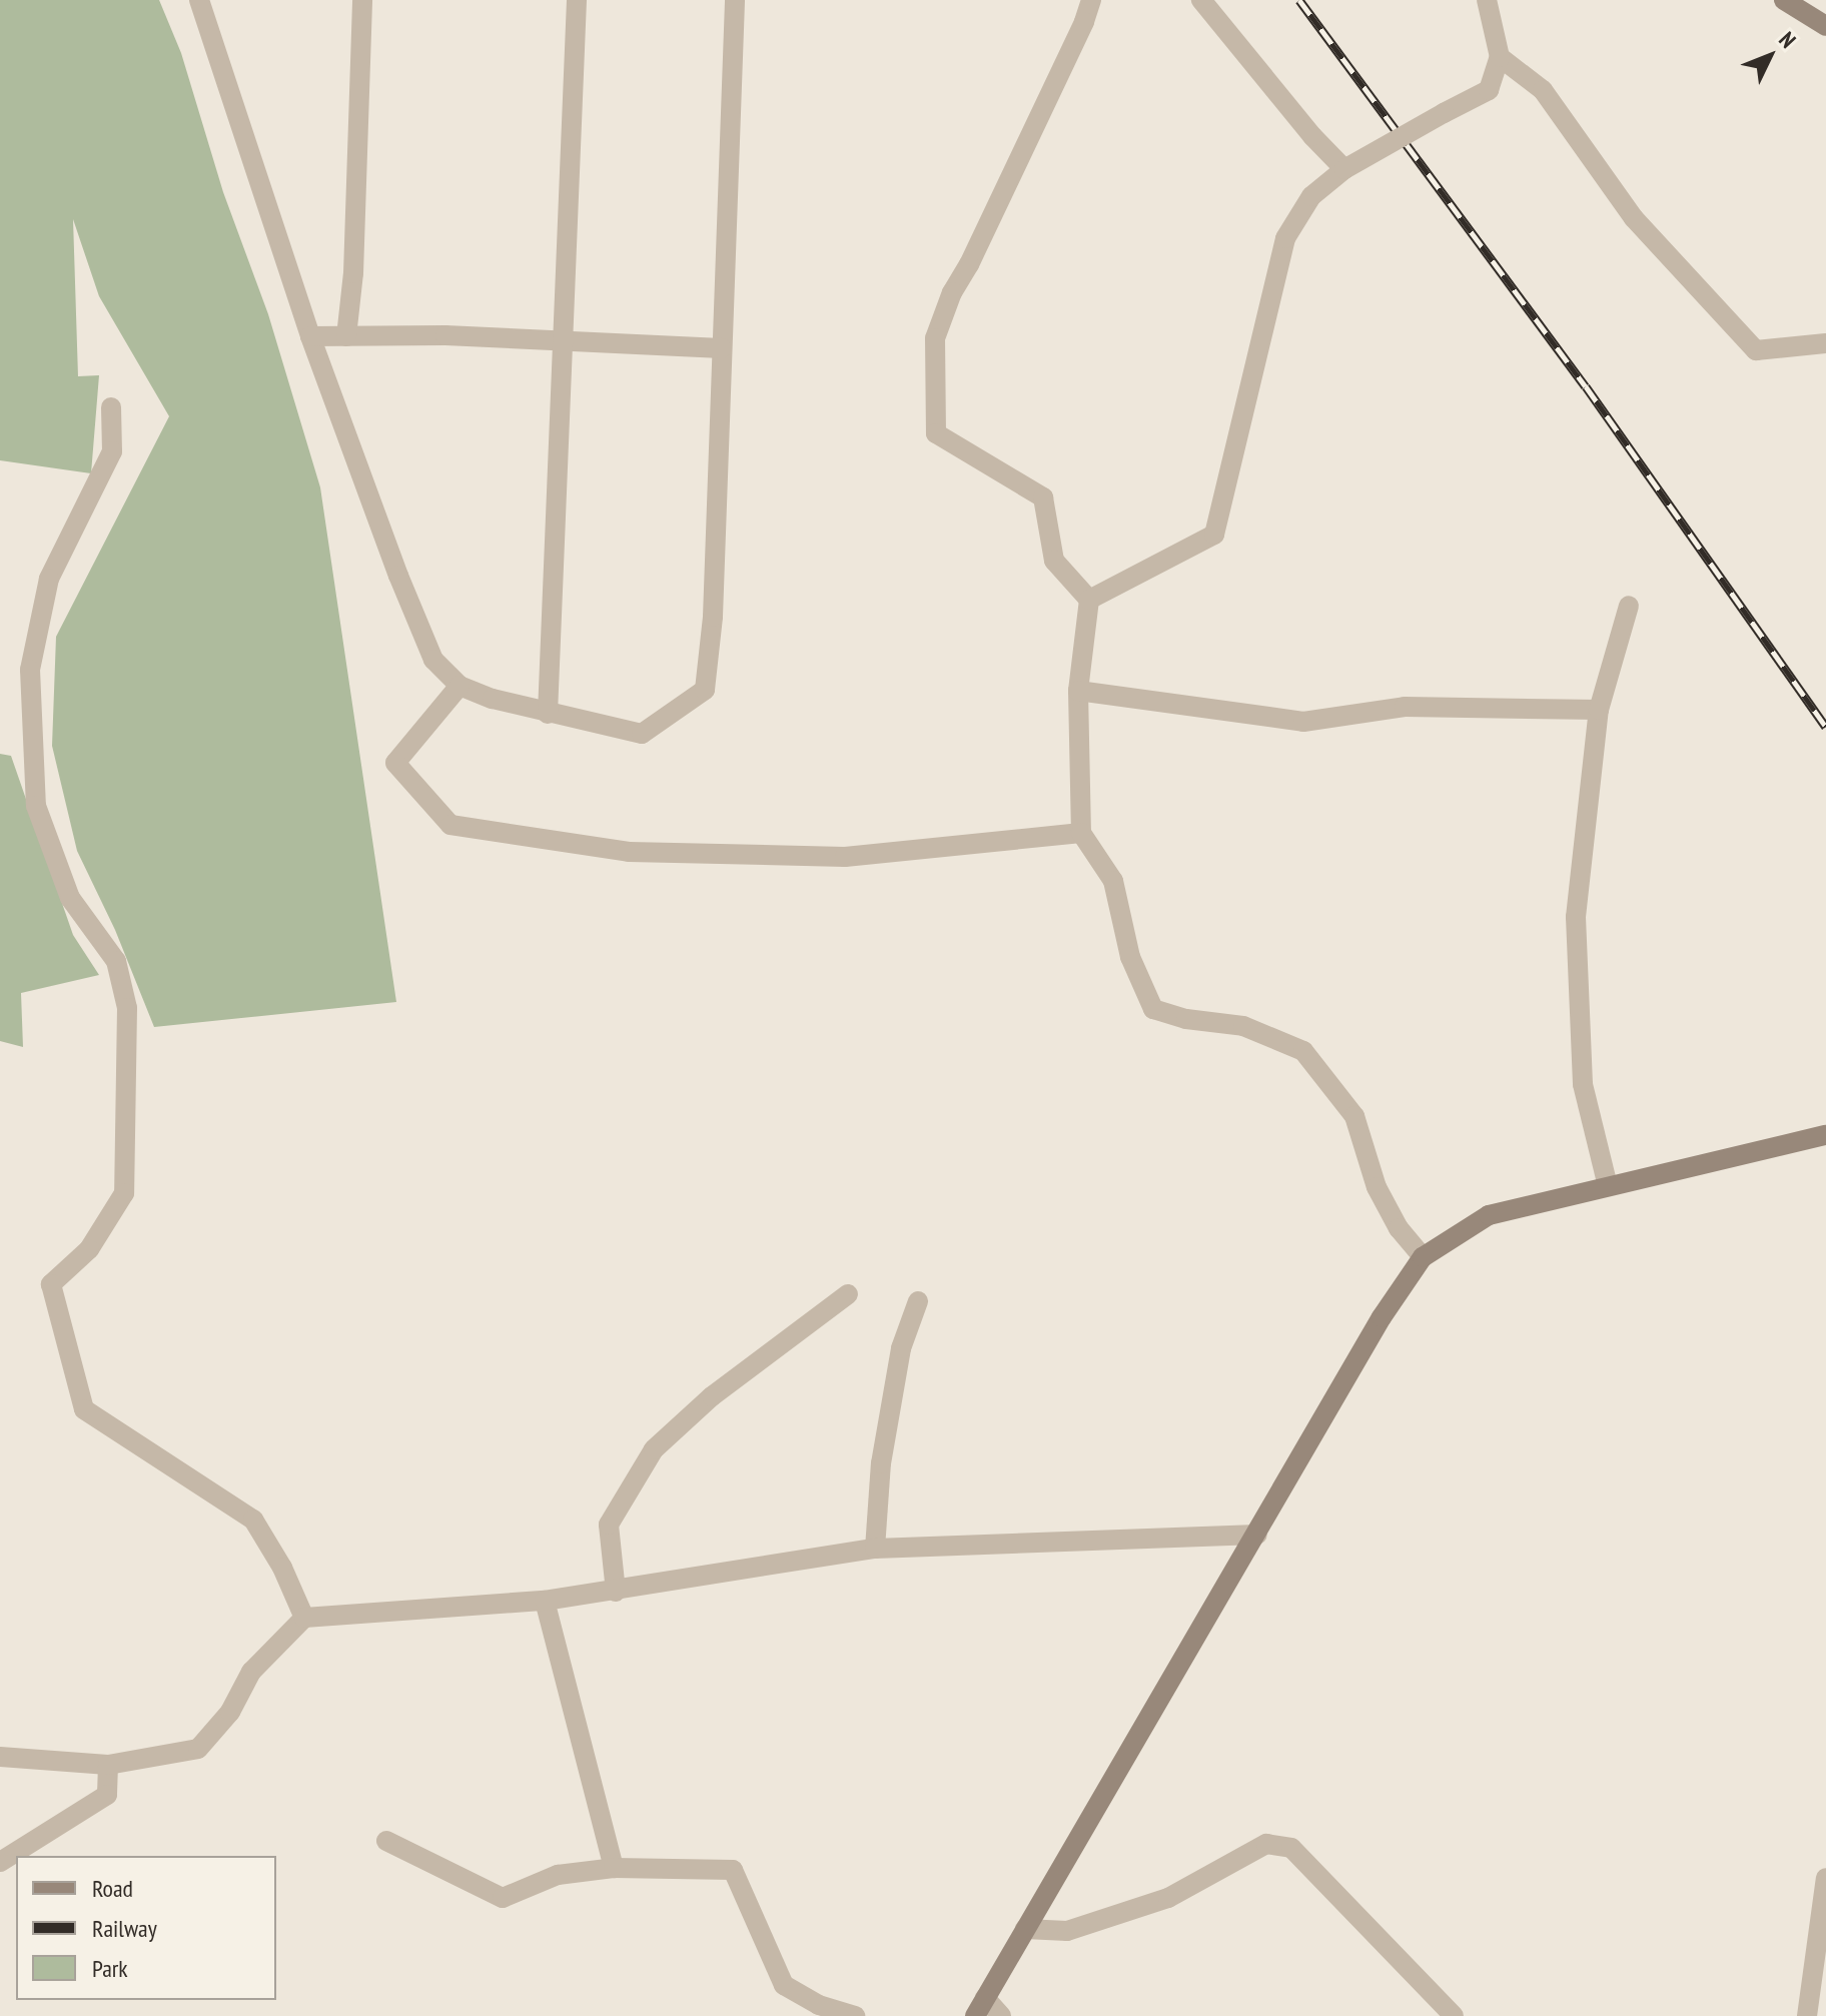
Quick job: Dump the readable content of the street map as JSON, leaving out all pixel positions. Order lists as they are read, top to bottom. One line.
{"legend":["Road","Railway","Park"],"north":"top right"}
